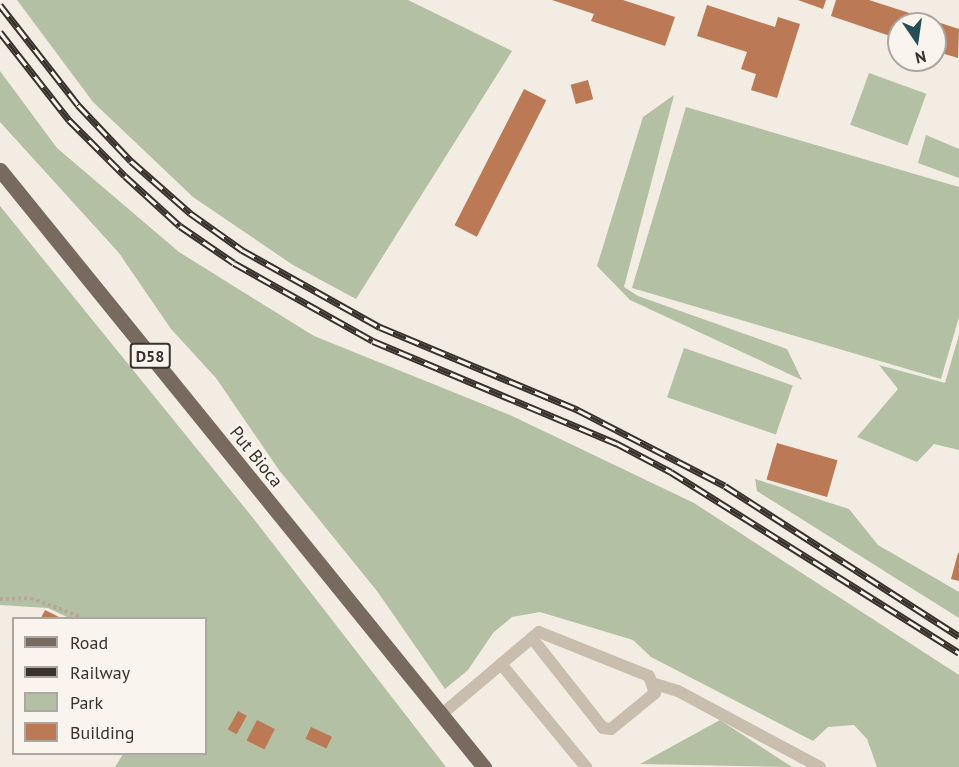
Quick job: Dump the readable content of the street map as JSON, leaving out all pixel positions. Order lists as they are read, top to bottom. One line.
{"streets":{"main road":["D58","Put Bioca"]},"legend":["Road","Railway","Park","Building"],"north":"bottom"}
